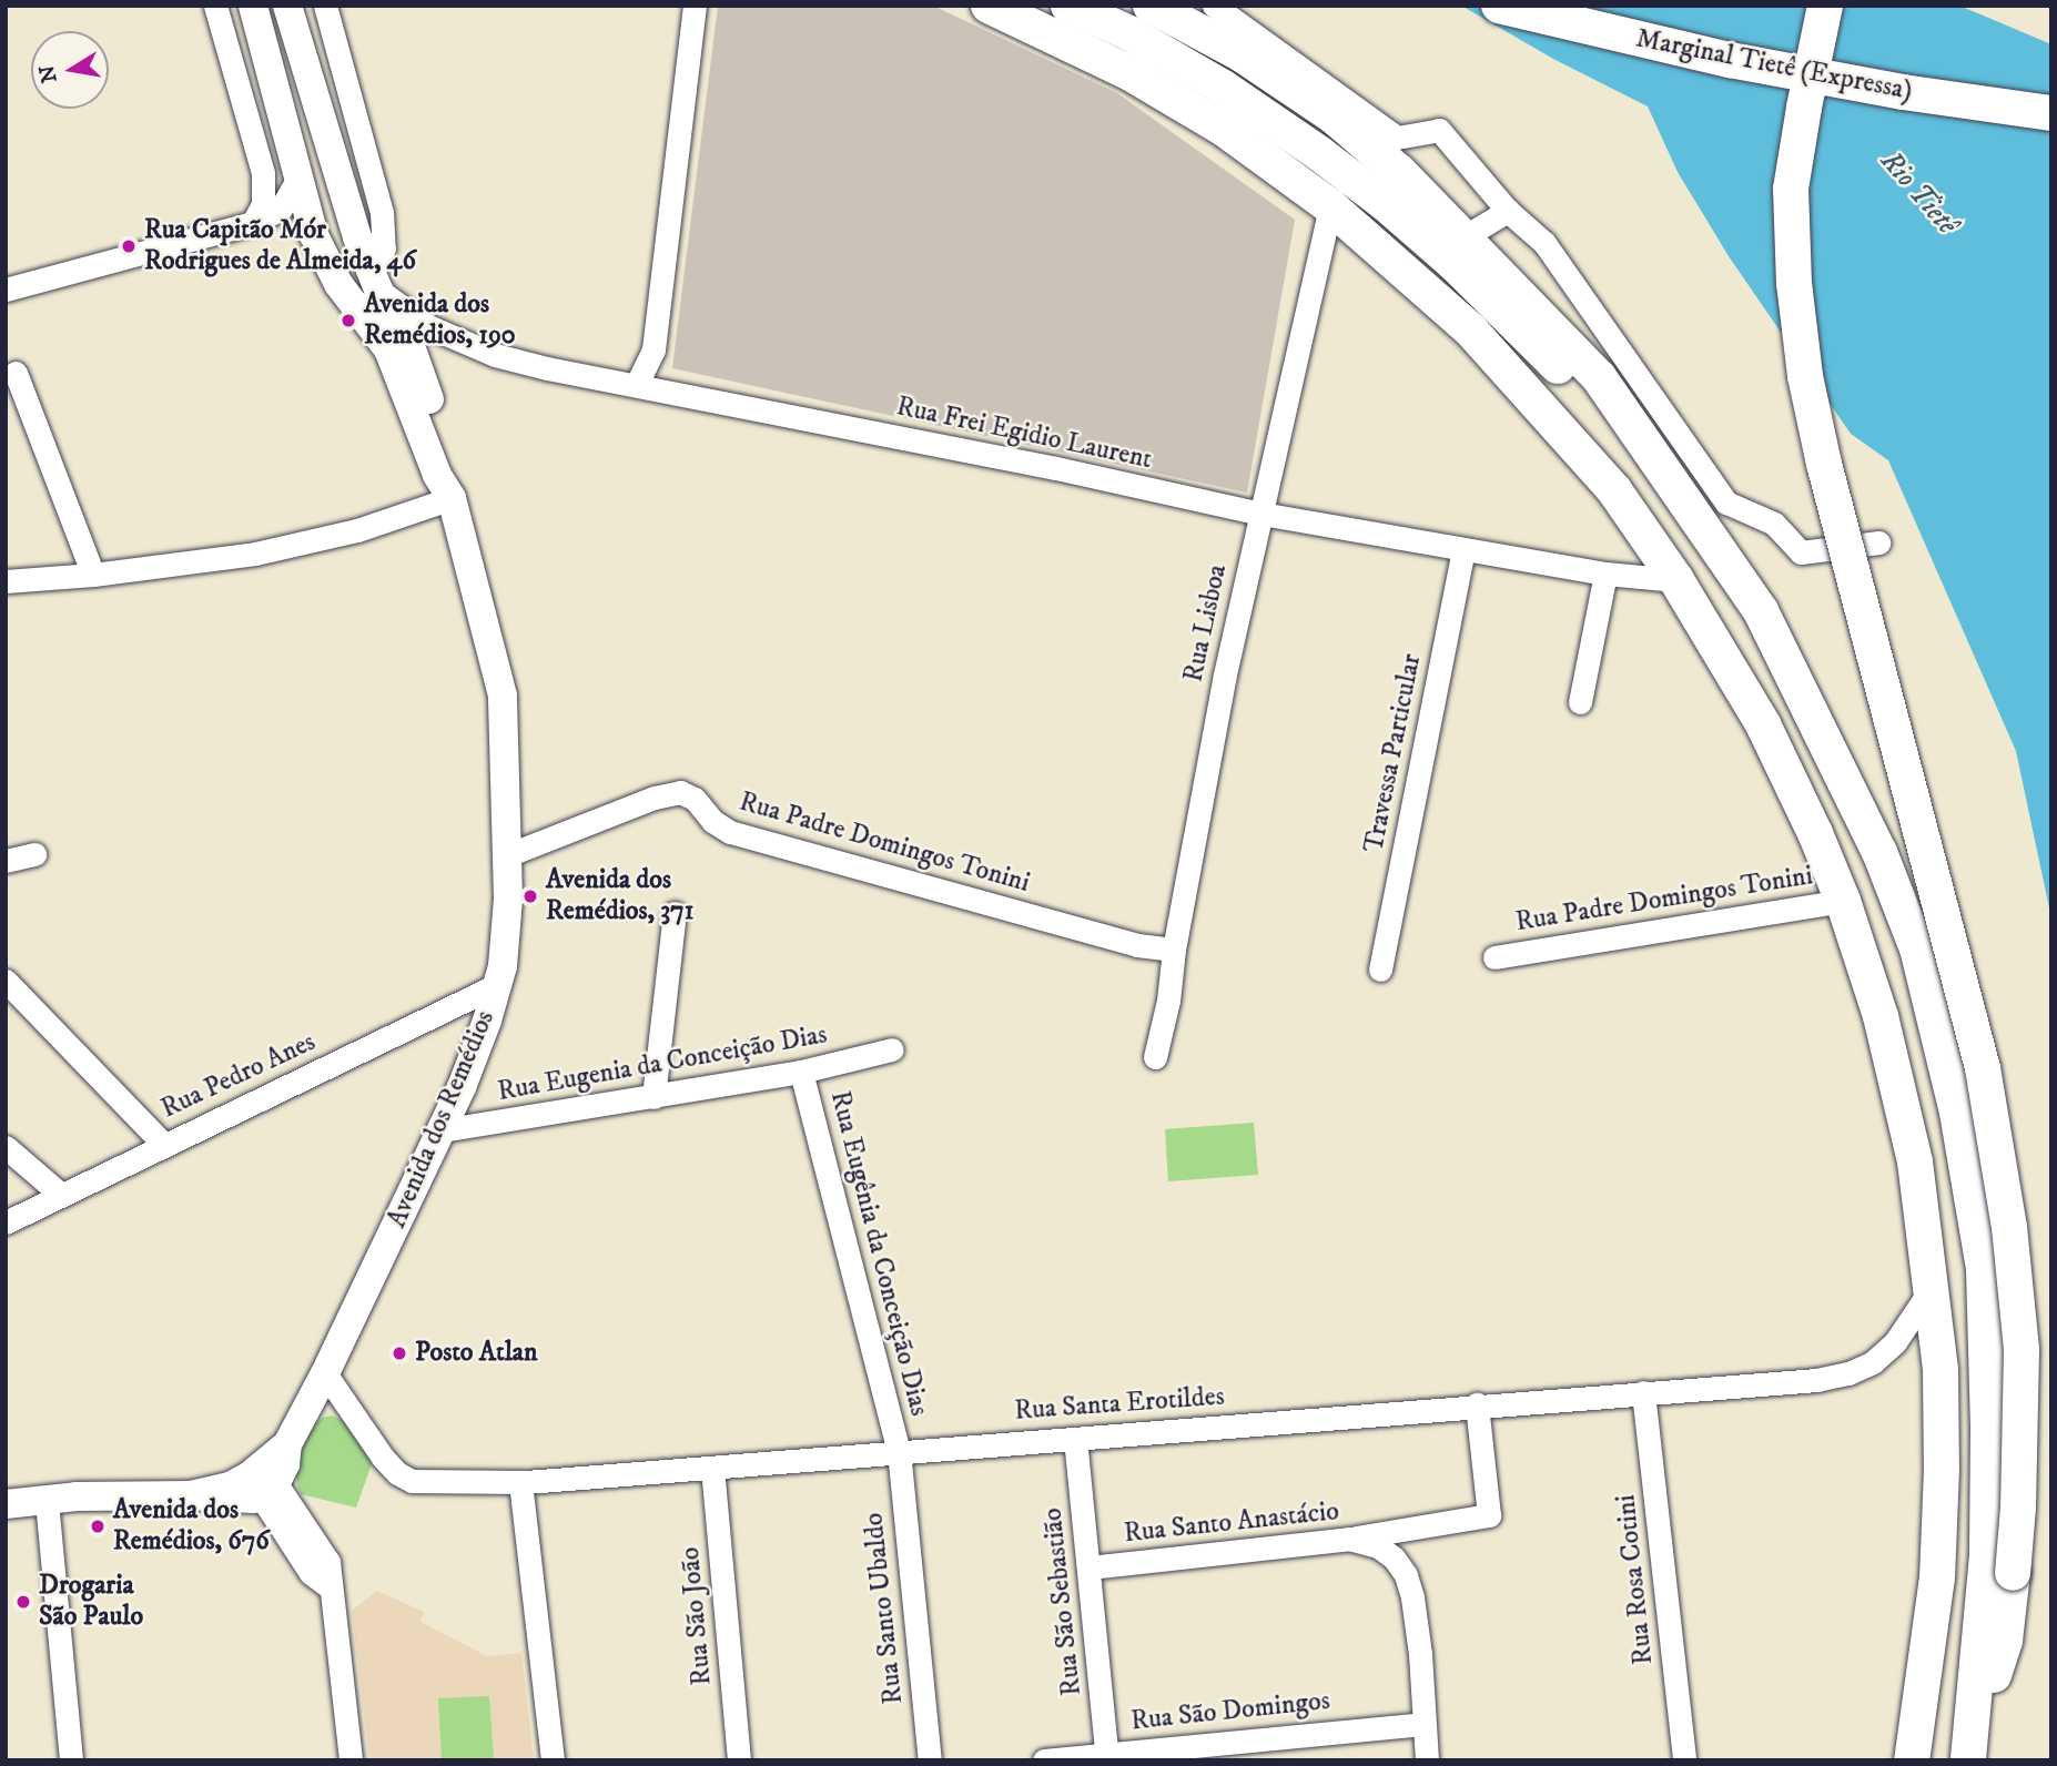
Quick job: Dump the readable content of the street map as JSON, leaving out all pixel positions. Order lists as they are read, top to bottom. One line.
{"streets":{"highway":["Marginal Tietê (Expressa)"],"main road":["Avenida dos Remédios"],"street":["Rua Frei Egidio Laurent","Rua Lisboa","Travessa Particular","Rua Padre Domingos Tonini","Rua Eugenia da Conceição Dias","Rua Pedro Anes","Rua Eugênia da Conceição Dias","Rua Santa Erotildes","Rua Santo Anastácio","Rua Rosa Cotini","Rua São Sebastião","Rua Santo Ubaldo","Rua São João","Rua São Domingos"]},"crossings":[["Rua Frei Egidio Laurent","Rua Lisboa"],["Rua Frei Egidio Laurent","Travessa Particular"],["Rua Frei Egidio Laurent","Avenida dos Remédios"],["Rua Lisboa","Rua Padre Domingos Tonini"],["Rua Padre Domingos Tonini","Avenida dos Remédios"],["Rua Eugenia da Conceição Dias","Avenida dos Remédios"],["Rua Eugenia da Conceição Dias","Rua Eugênia da Conceição Dias"],["Rua Pedro Anes","Avenida dos Remédios"],["Avenida dos Remédios","Rua Santa Erotildes"],["Rua Eugênia da Conceição Dias","Rua Santa Erotildes"],["Rua Eugênia da Conceição Dias","Rua Santo Ubaldo"],["Rua Santa Erotildes","Rua Rosa Cotini"],["Rua Santa Erotildes","Rua São Sebastião"],["Rua Santa Erotildes","Rua Santo Ubaldo"],["Rua Santa Erotildes","Rua São João"],["Rua Santo Anastácio","Rua São Sebastião"],["Rua Santo Anastácio","Rua São Domingos"],["Rua São Sebastião","Rua São Domingos"]],"water":["Rio Tietê"],"places":["Rua Capitão Mór Rodrigues de Almeida, 46","Avenida dos Remédios, 190","Avenida dos Remédios, 371","Posto Atlan","Avenida dos Remédios, 676","Drogaria São Paulo"],"north":"left"}
